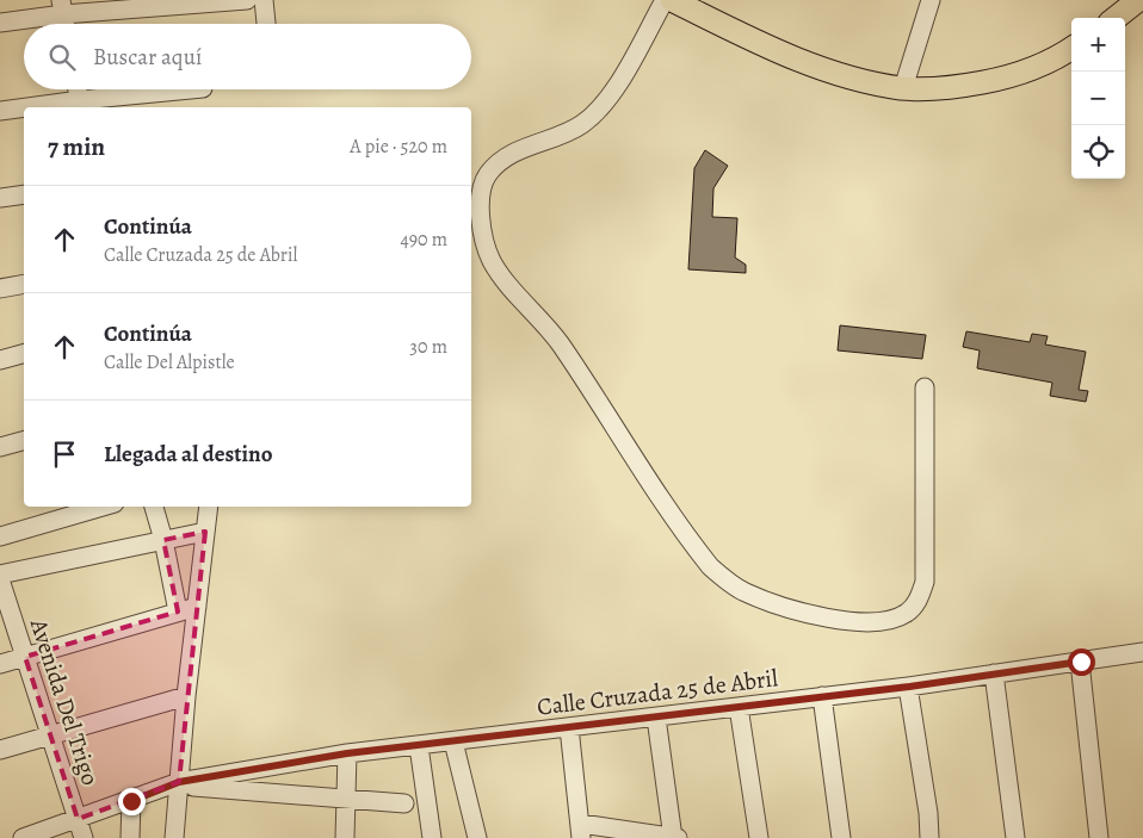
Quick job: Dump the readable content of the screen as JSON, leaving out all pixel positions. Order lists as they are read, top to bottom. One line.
{"streets":{"street":["Calle Cruzada 25 de Abril","Avenida Del Trigo"]},"page":{"map_buttons":["+","−"],"search":"Buscar aquí","heading":["7 min","A pie · 520 m"],"list":[["Continúa","Calle Cruzada 25 de Abril","490 m"],["Continúa","Calle Del Alpistle","30 m"],"Llegada al destino"]}}
